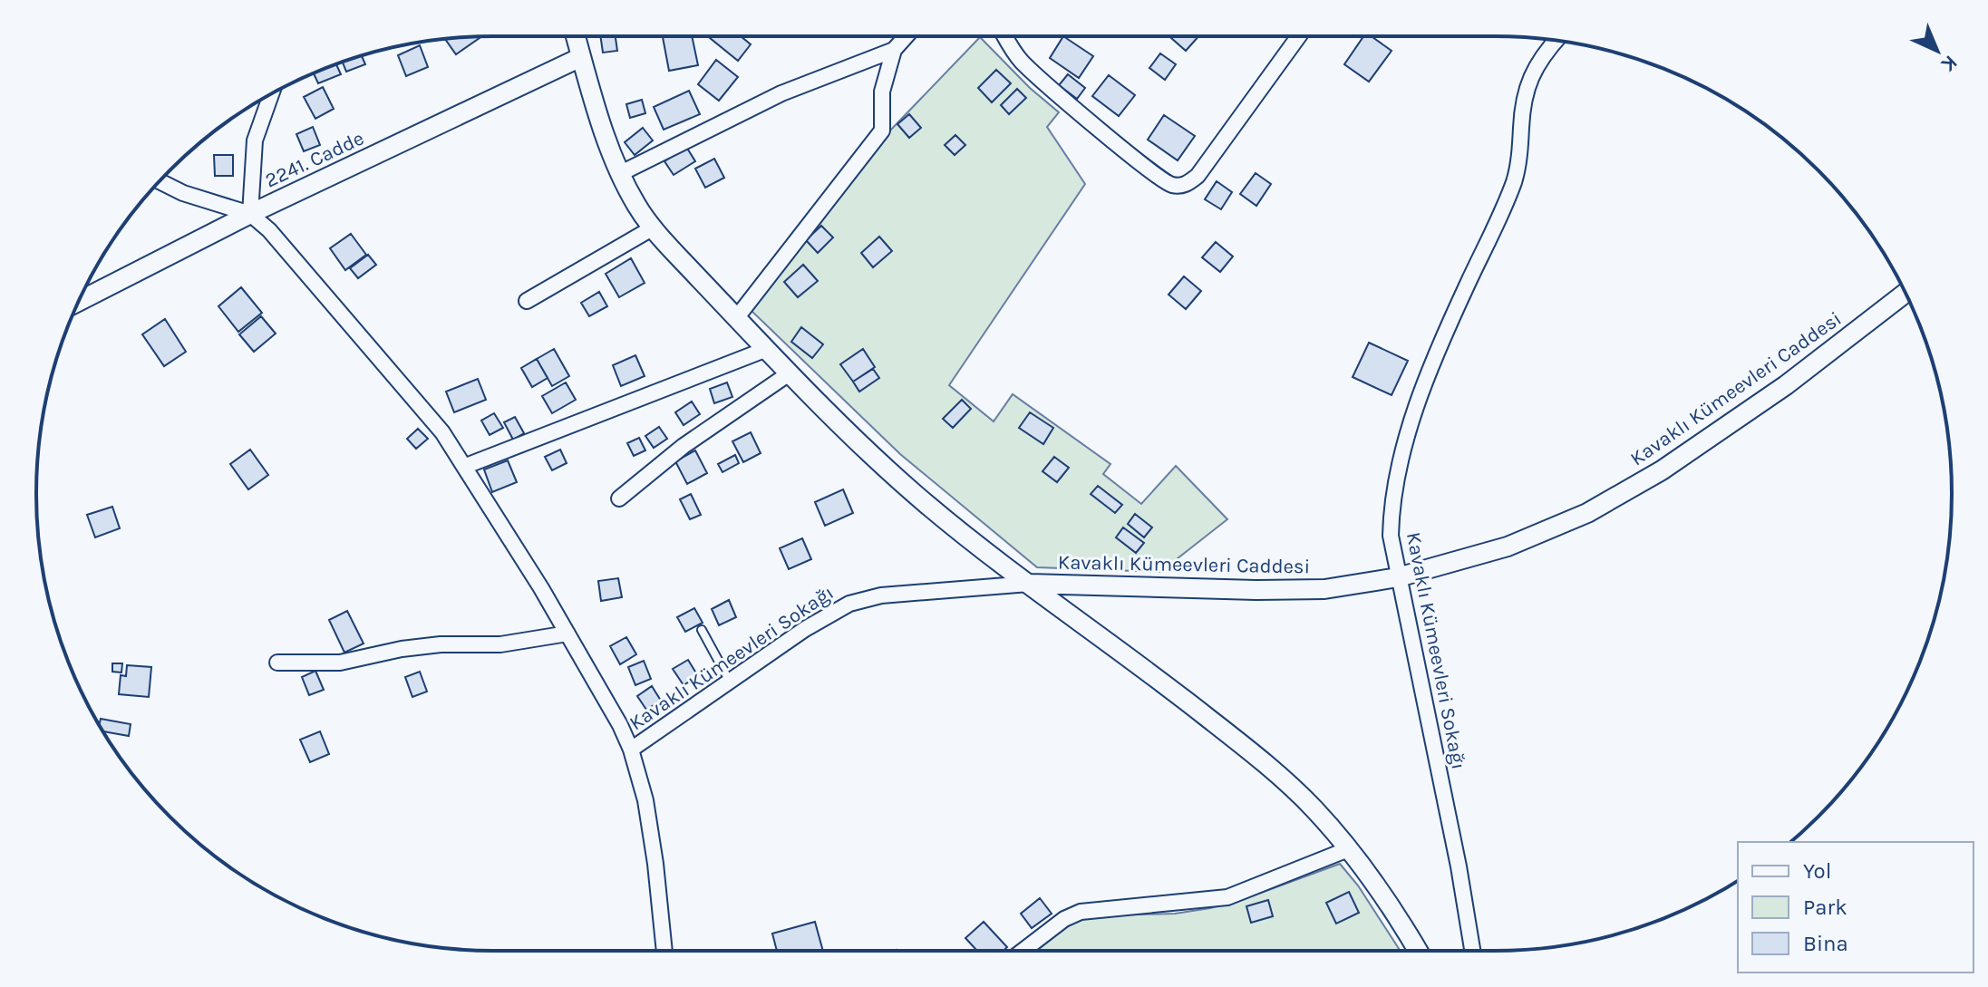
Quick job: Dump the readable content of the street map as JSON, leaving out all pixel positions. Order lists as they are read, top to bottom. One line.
{"streets":{"street":["2241. Cadde","Kavaklı Kümeevleri Caddesi","Kavaklı Kümeevleri Sokağı"]},"crossings":[["2241. Cadde","Kavaklı Kümeevleri Caddesi"],["2241. Cadde","Kavaklı Kümeevleri Sokağı"],["Kavaklı Kümeevleri Caddesi","Kavaklı Kümeevleri Sokağı"]],"legend":["Yol","Park","Bina"],"north":"bottom right"}
